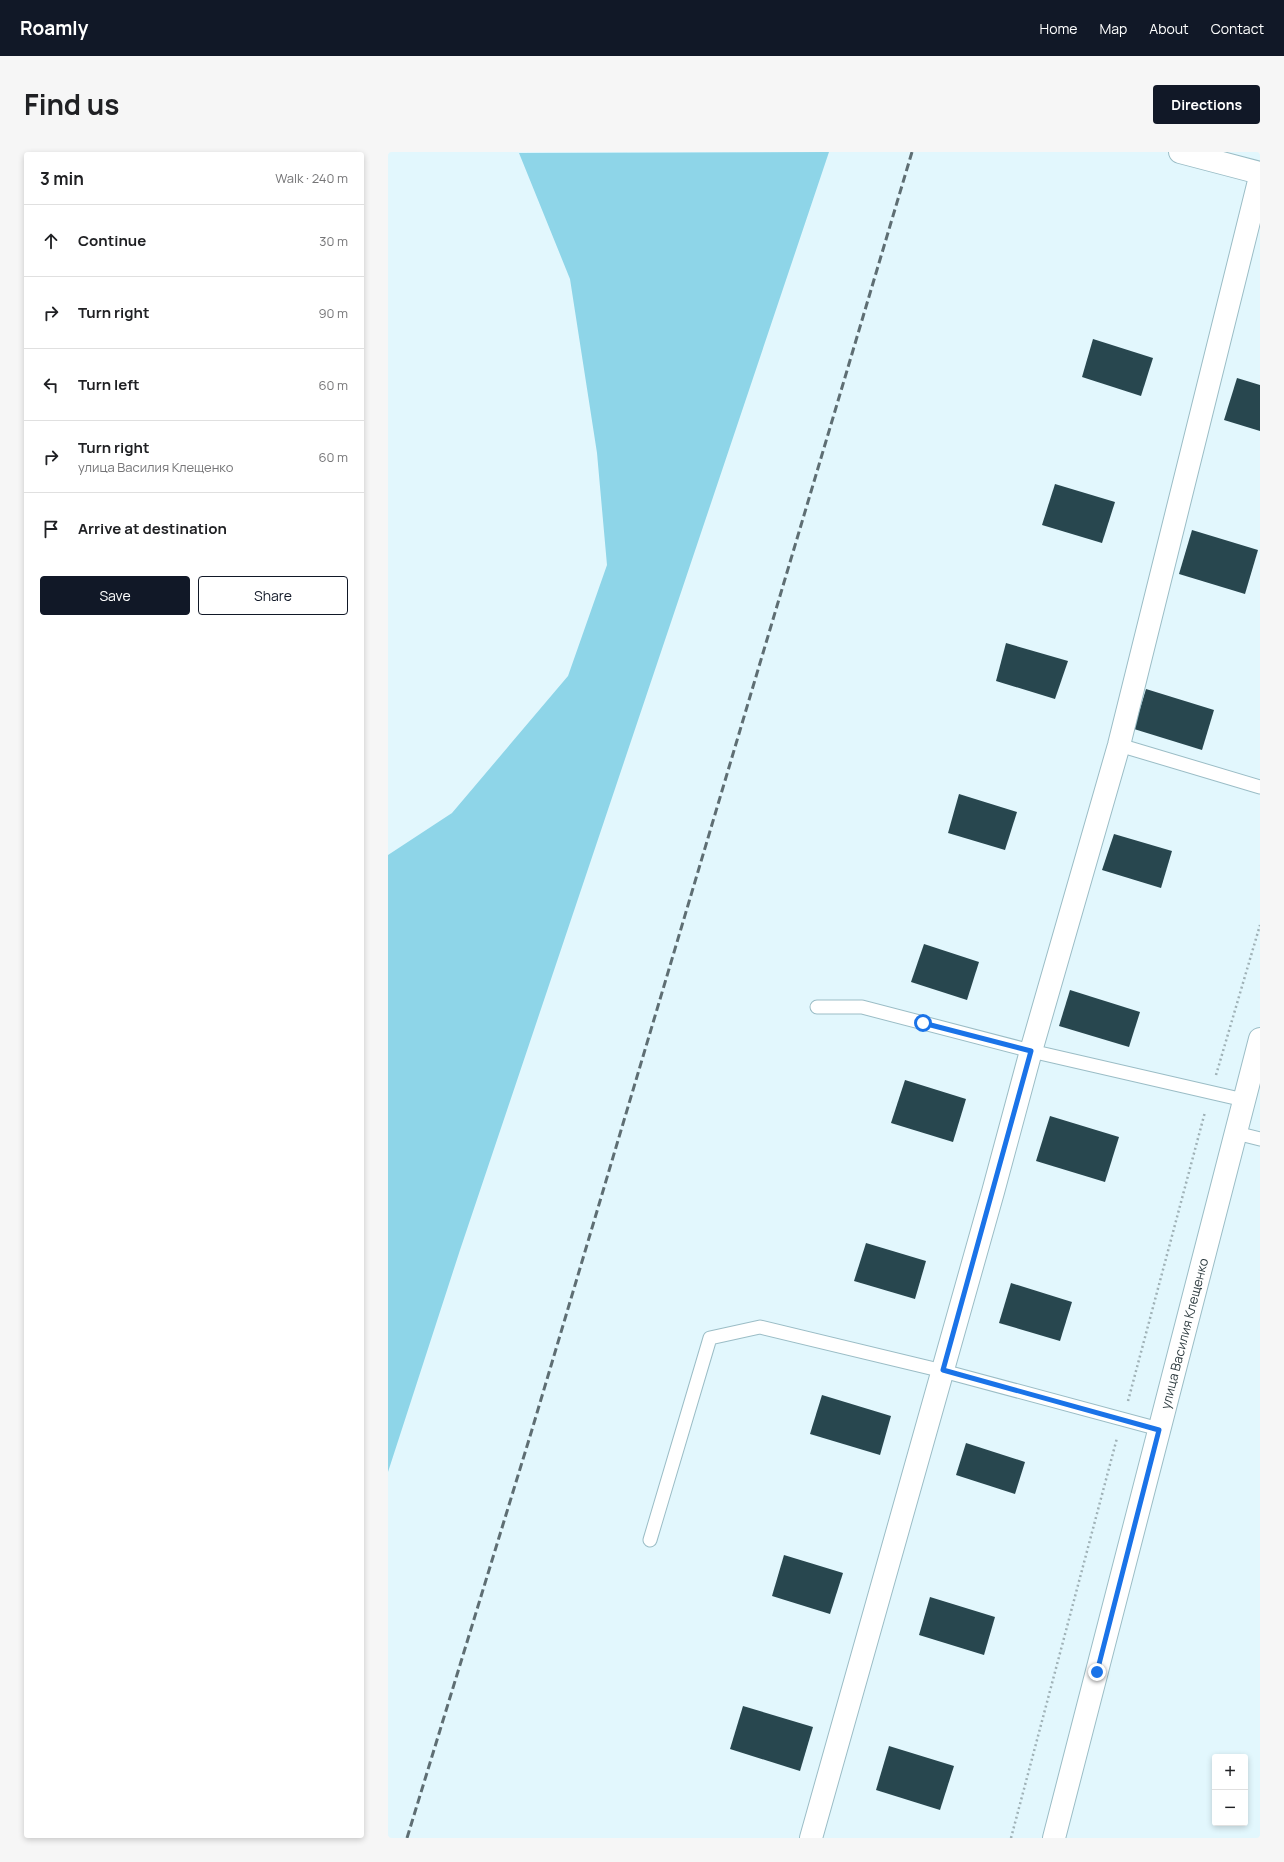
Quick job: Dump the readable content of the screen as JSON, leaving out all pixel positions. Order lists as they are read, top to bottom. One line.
{"streets":{"street":["улица Василия Клещенко"]},"page":{"header":"Roamly","nav":["Home","Map","About","Contact"],"title":"Find us","buttons":["Directions",["Save","Share"]],"heading":["3 min","Walk · 240 m"],"list":[["Continue","30 m"],["Turn right","90 m"],["Turn left","60 m"],["Turn right","улица Василия Клещенко","60 m"],"Arrive at destination"],"map_buttons":["+","−"]}}
